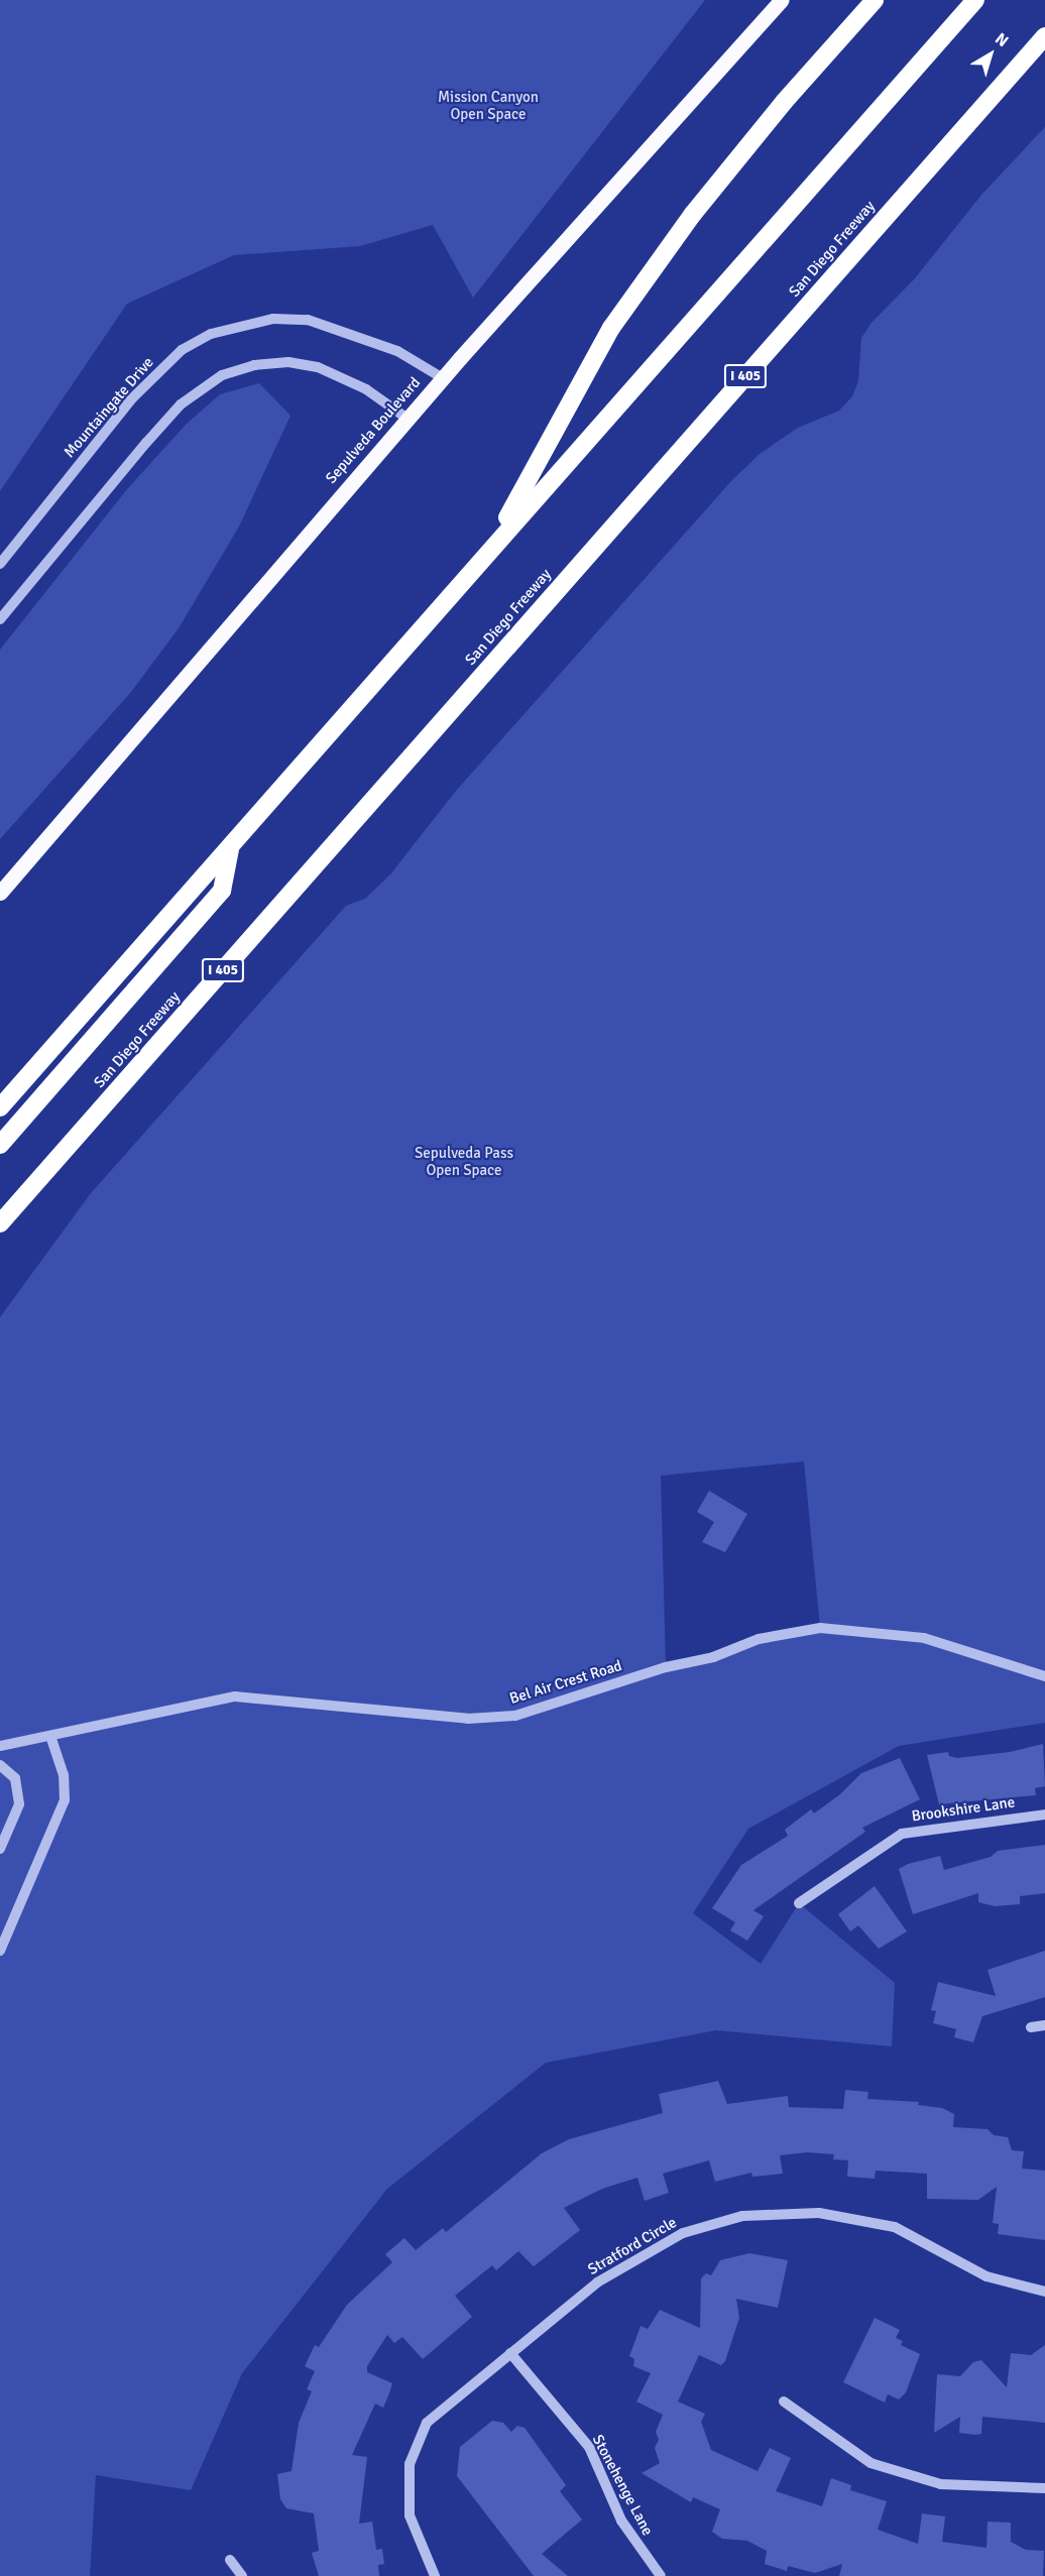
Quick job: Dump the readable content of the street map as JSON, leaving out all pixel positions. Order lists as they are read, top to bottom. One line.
{"streets":{"highway":["San Diego Freeway","I 405"],"main road":["Sepulveda Boulevard"],"street":["Mountaingate Drive","Bel Air Crest Road","Brookshire Lane","Stratford Circle","Stonehenge Lane"]},"crossings":[["Mountaingate Drive","Sepulveda Boulevard"],["Stratford Circle","Stonehenge Lane"]],"parks":["Mission Canyon Open Space","Sepulveda Pass Open Space"],"north":"top right"}
